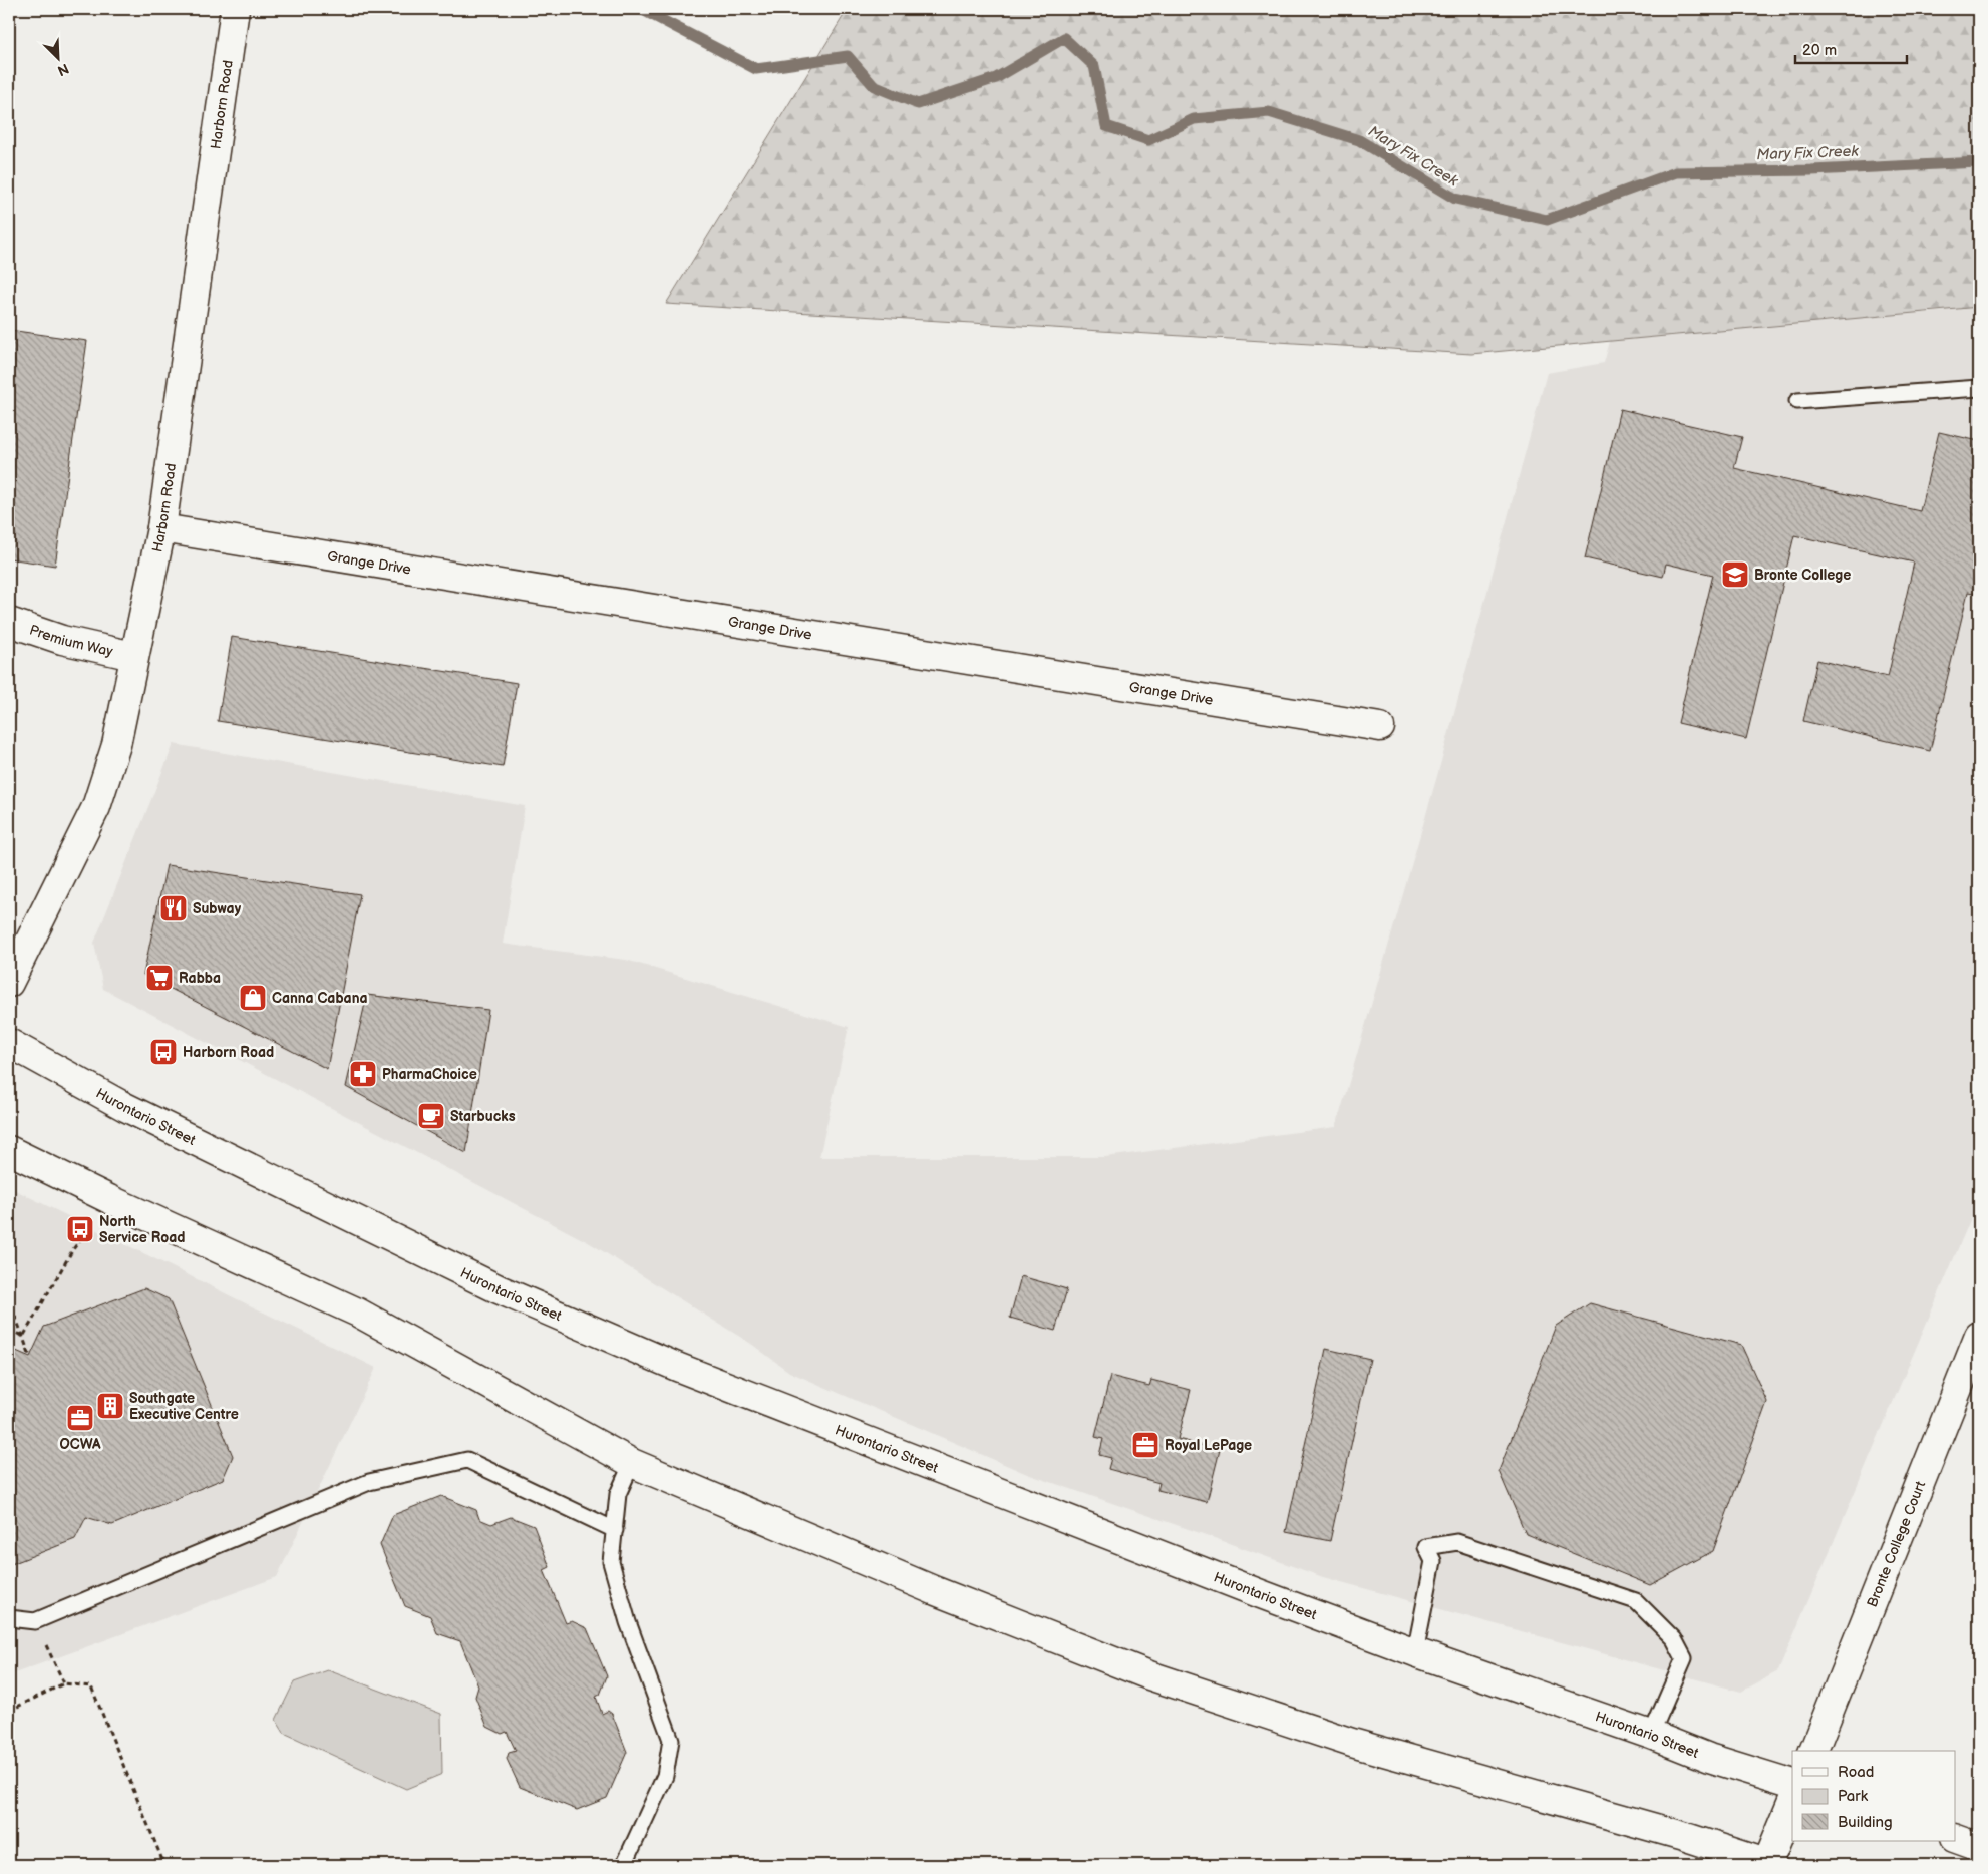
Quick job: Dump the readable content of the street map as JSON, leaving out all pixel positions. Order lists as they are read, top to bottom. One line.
{"streets":{"main road":["Harborn Road","Grange Drive","Premium Way","Hurontario Street","Bronte College Court"]},"crossings":[["Harborn Road","Grange Drive"],["Harborn Road","Premium Way"]],"water":["Mary Fix Creek"],"places":{"school or university":["Bronte College"],"restaurant":["Subway"],"supermarket":["Rabba"],"shop":["Canna Cabana"],"bus stop":["Harborn Road","North Service Road"],"pharmacy":["PharmaChoice"],"cafe":["Starbucks"],"building":["Southgate Executive Centre"],"office":["OCWA","Royal LePage"]},"legend":["Road","Park","Building"],"scale_bar":"20 m","north":"bottom right"}
